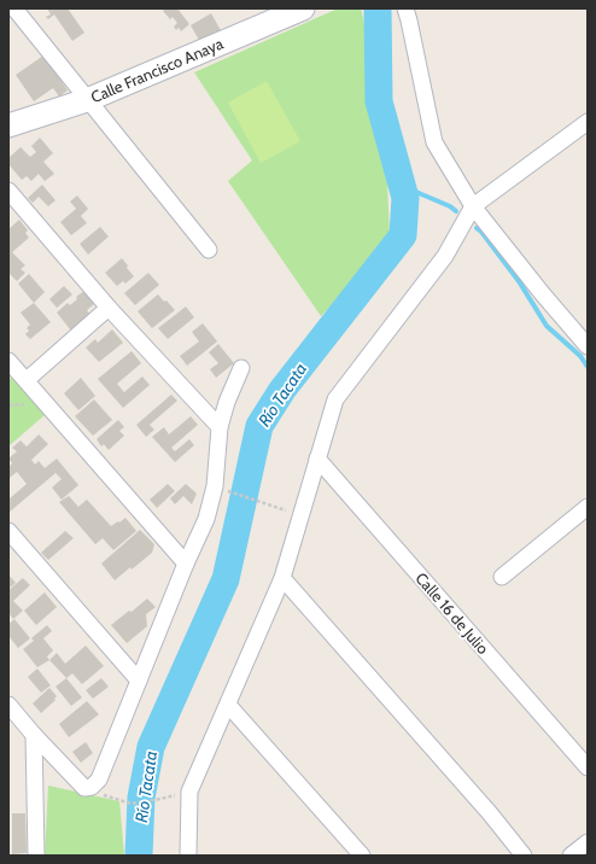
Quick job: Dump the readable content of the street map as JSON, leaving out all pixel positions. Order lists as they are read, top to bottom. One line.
{"streets":{"main road":["Calle Francisco Anaya"],"street":["Calle 16 de Julio"]},"water":["Río Tacata"]}
